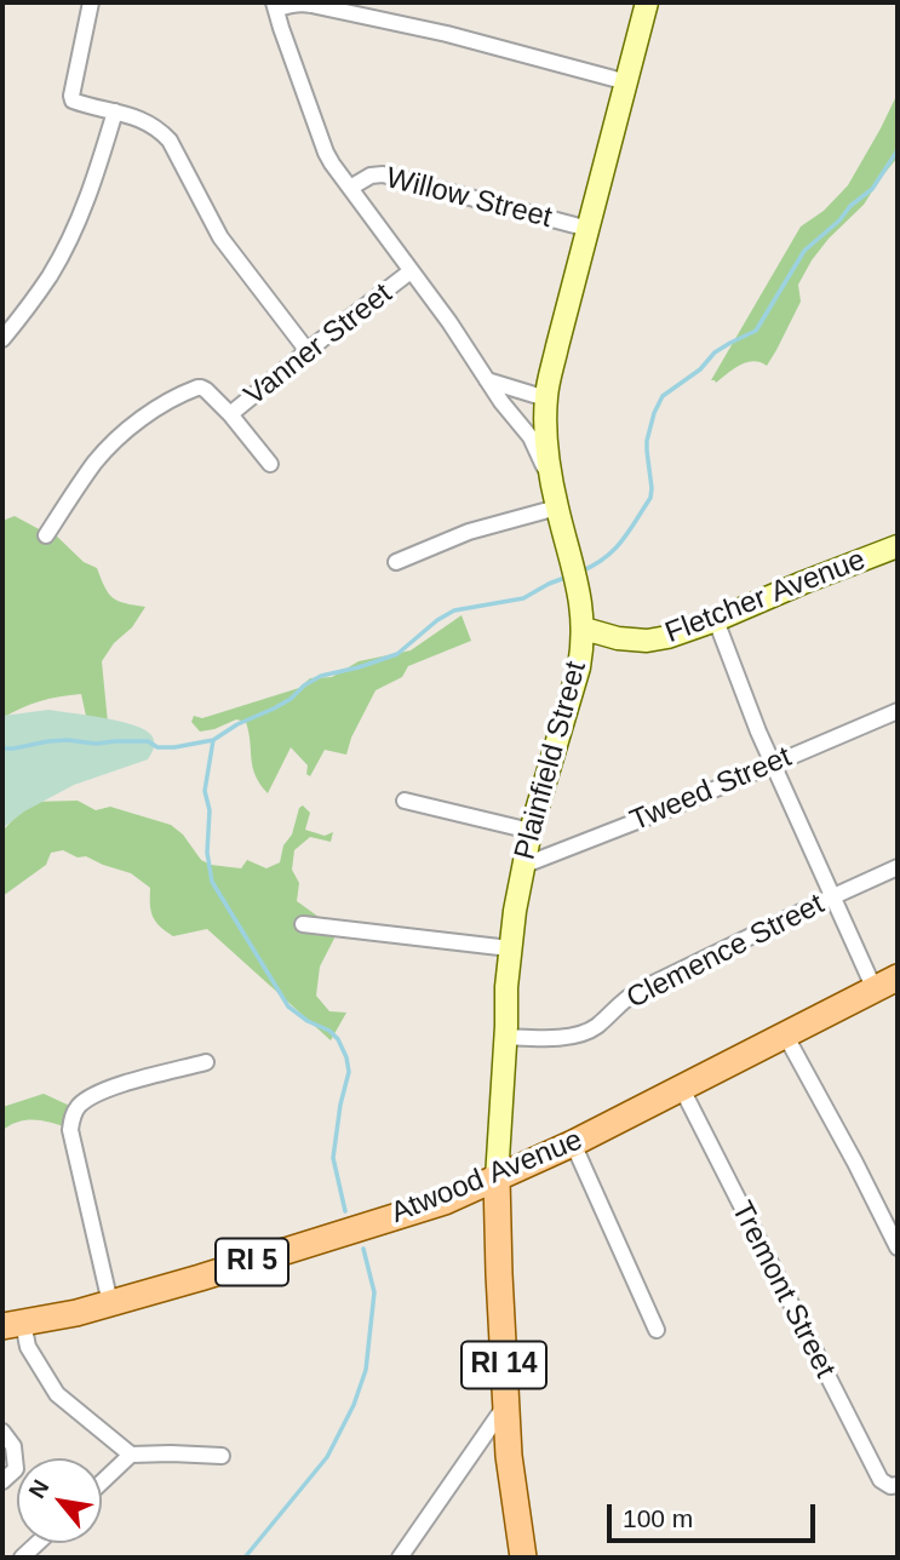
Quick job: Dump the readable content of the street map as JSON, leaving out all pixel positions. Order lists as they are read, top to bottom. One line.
{"streets":{"main road":["Fletcher Avenue","Plainfield Street","Atwood Avenue","RI 5","RI 14"],"street":["Willow Street","Vanner Street","Tweed Street","Clemence Street","Tremont Street"]},"crossings":[["Willow Street","Plainfield Street"],["Fletcher Avenue","Plainfield Street"],["Plainfield Street","Tweed Street"],["Plainfield Street","Clemence Street"],["Plainfield Street","Atwood Avenue"],["Plainfield Street","RI 14"],["Atwood Avenue","Tremont Street"],["Atwood Avenue","RI 14"]],"scale_bar":"100 m","north":"top left"}
